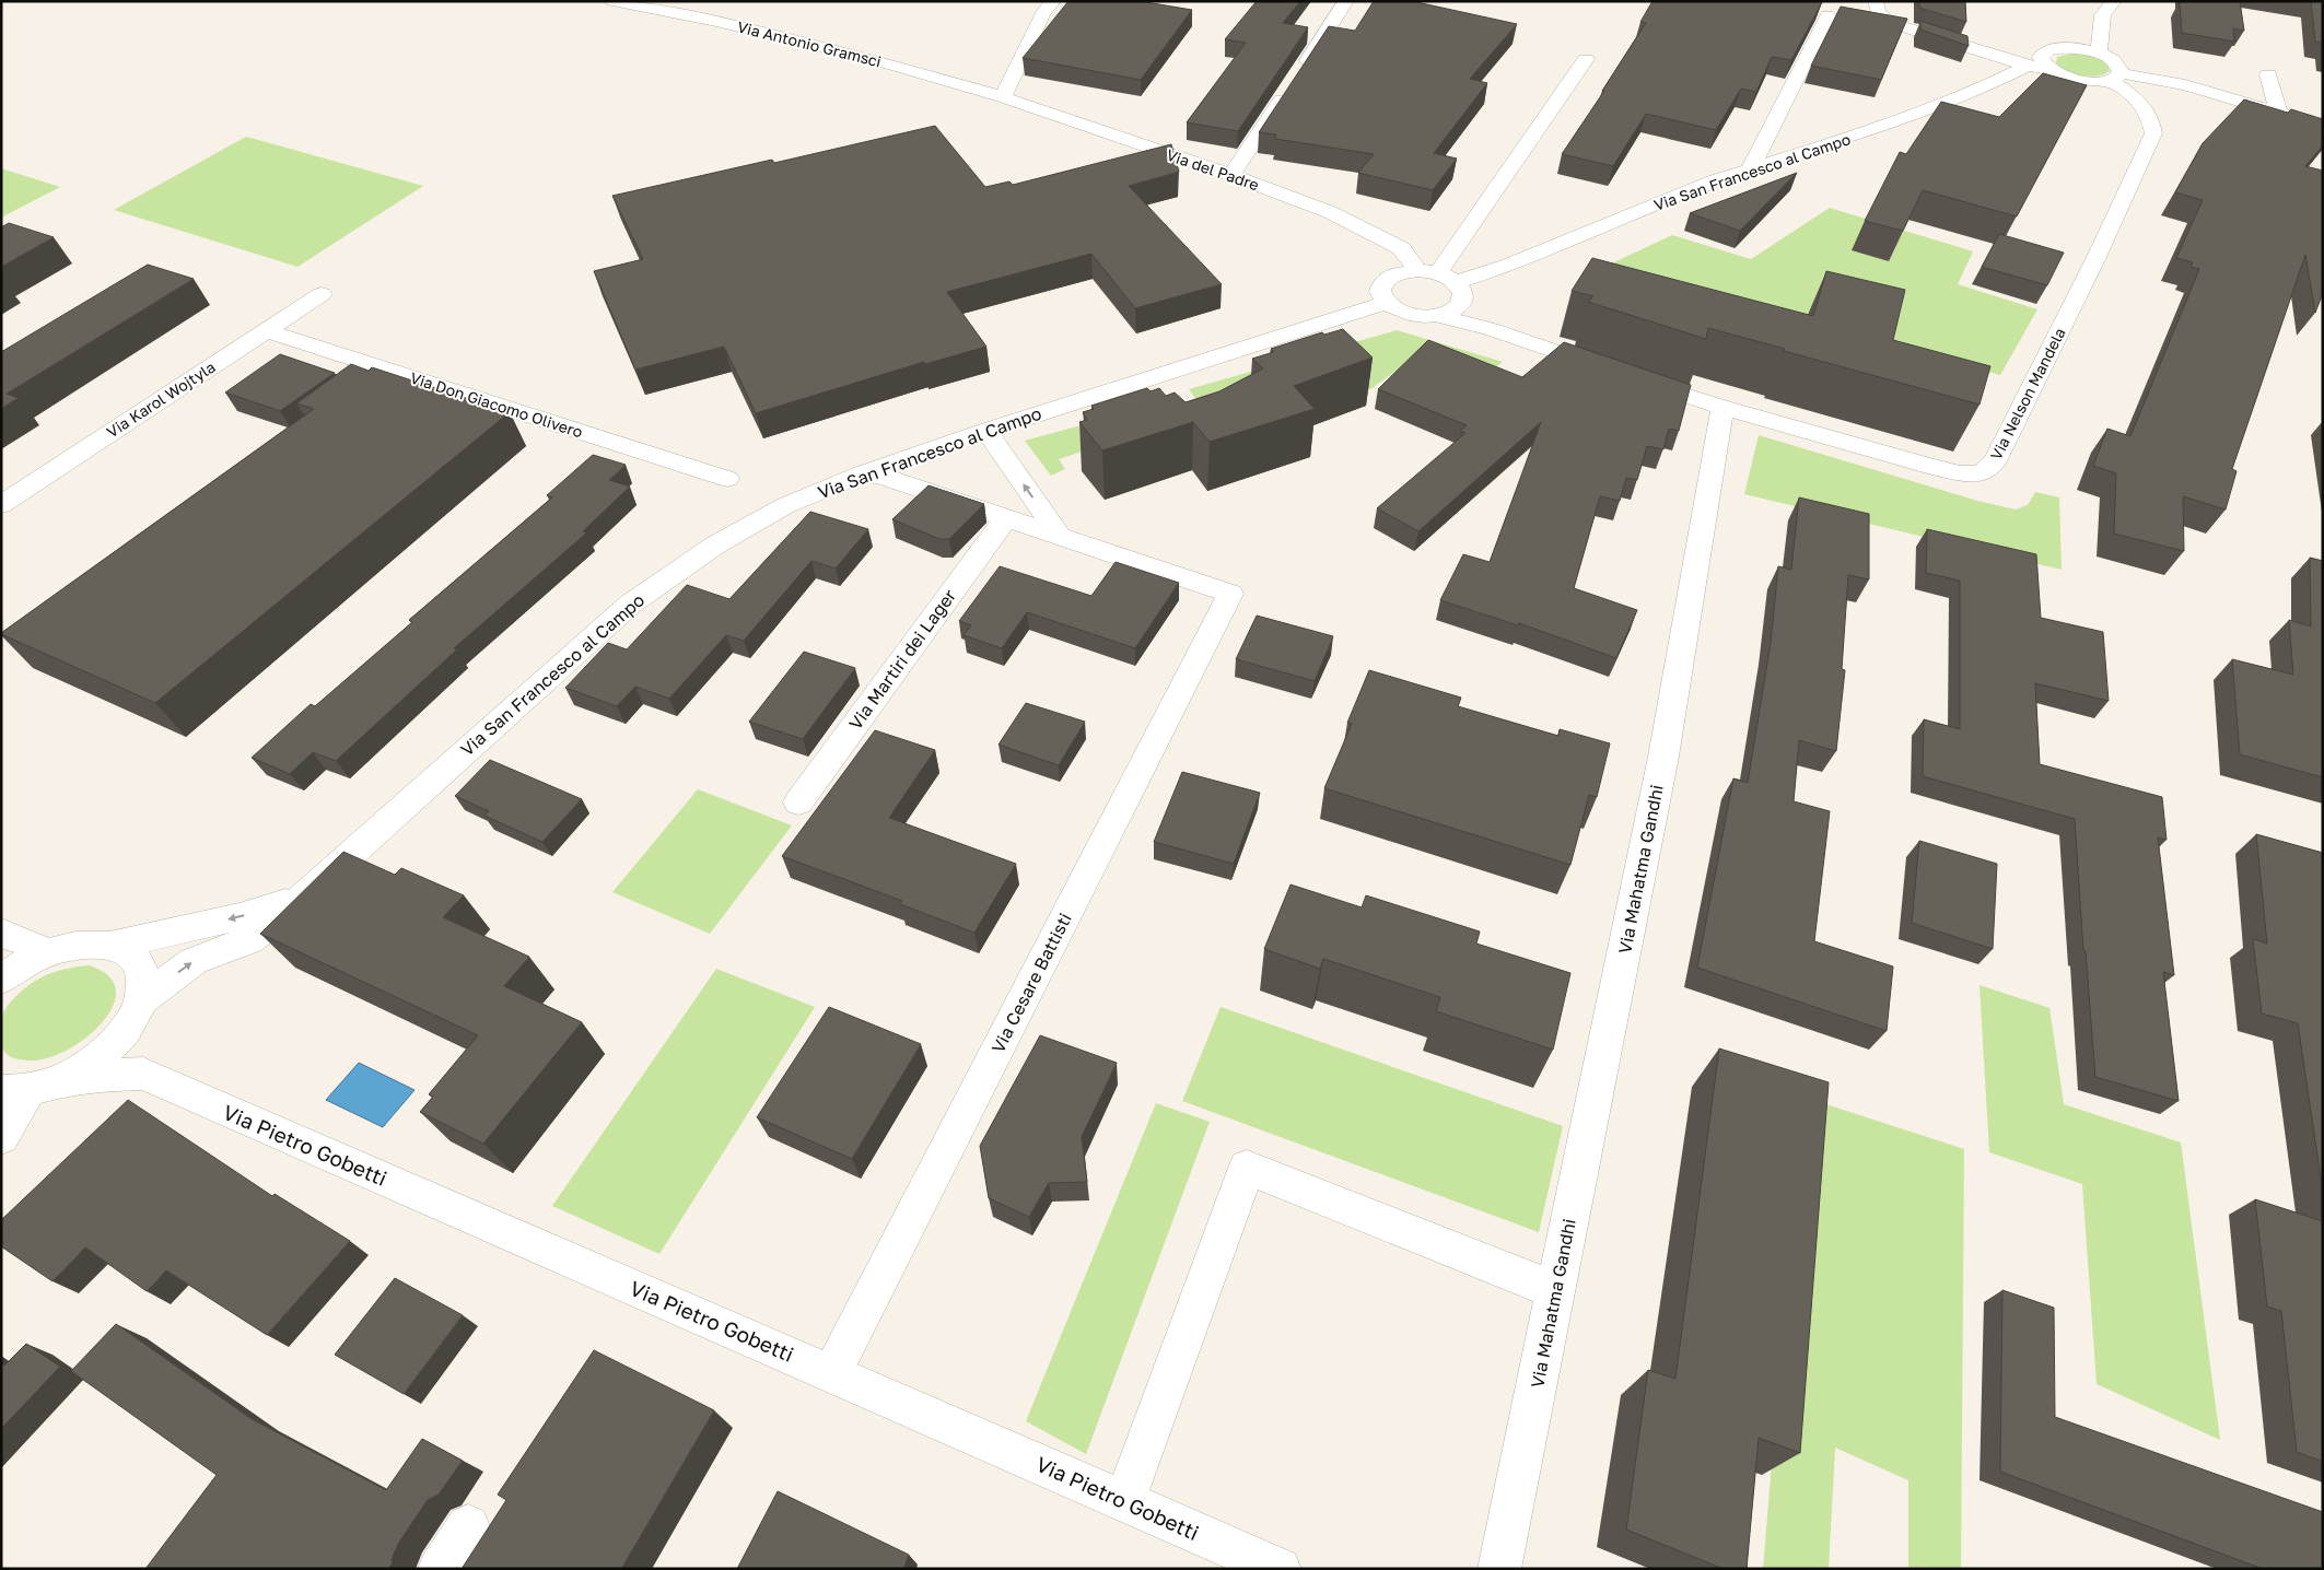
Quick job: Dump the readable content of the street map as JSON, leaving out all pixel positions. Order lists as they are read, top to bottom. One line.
{"streets":{"street":["Via Antonio Gramsci","Via del Padre","Via San Francesco al Campo","Via Nelson Mandela","Via Karol Wojtyla","Via Don Giacomo Olivero","Via Martiri dei Lager","Via Mahatma Gandhi","Via Cesare Battisti","Via Pietro Gobetti"]},"crossings":[["Via Antonio Gramsci","Via del Padre"],["Via San Francesco al Campo","Via Pietro Gobetti"],["Via Nelson Mandela","Via Mahatma Gandhi"],["Via Karol Wojtyla","Via Don Giacomo Olivero"],["Via Cesare Battisti","Via Pietro Gobetti"]]}
